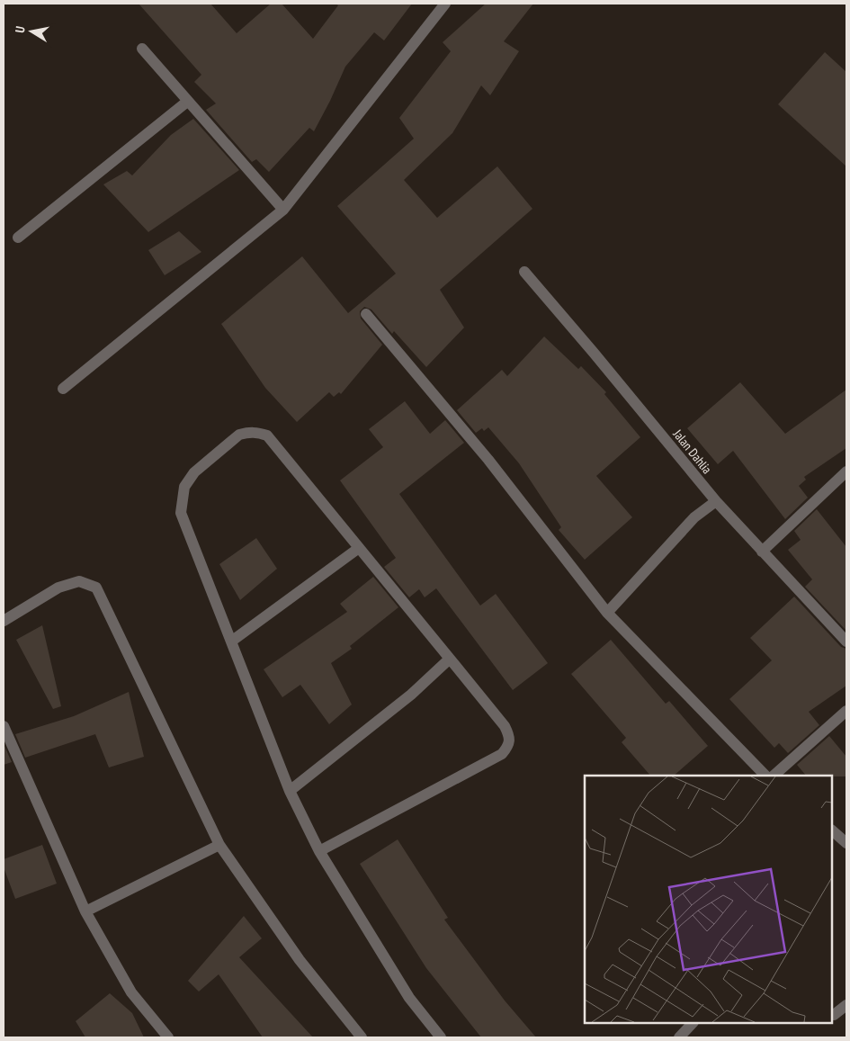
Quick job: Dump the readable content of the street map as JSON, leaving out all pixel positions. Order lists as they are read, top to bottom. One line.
{"streets":{"street":["Jalan Dahlia"]},"north":"left"}
